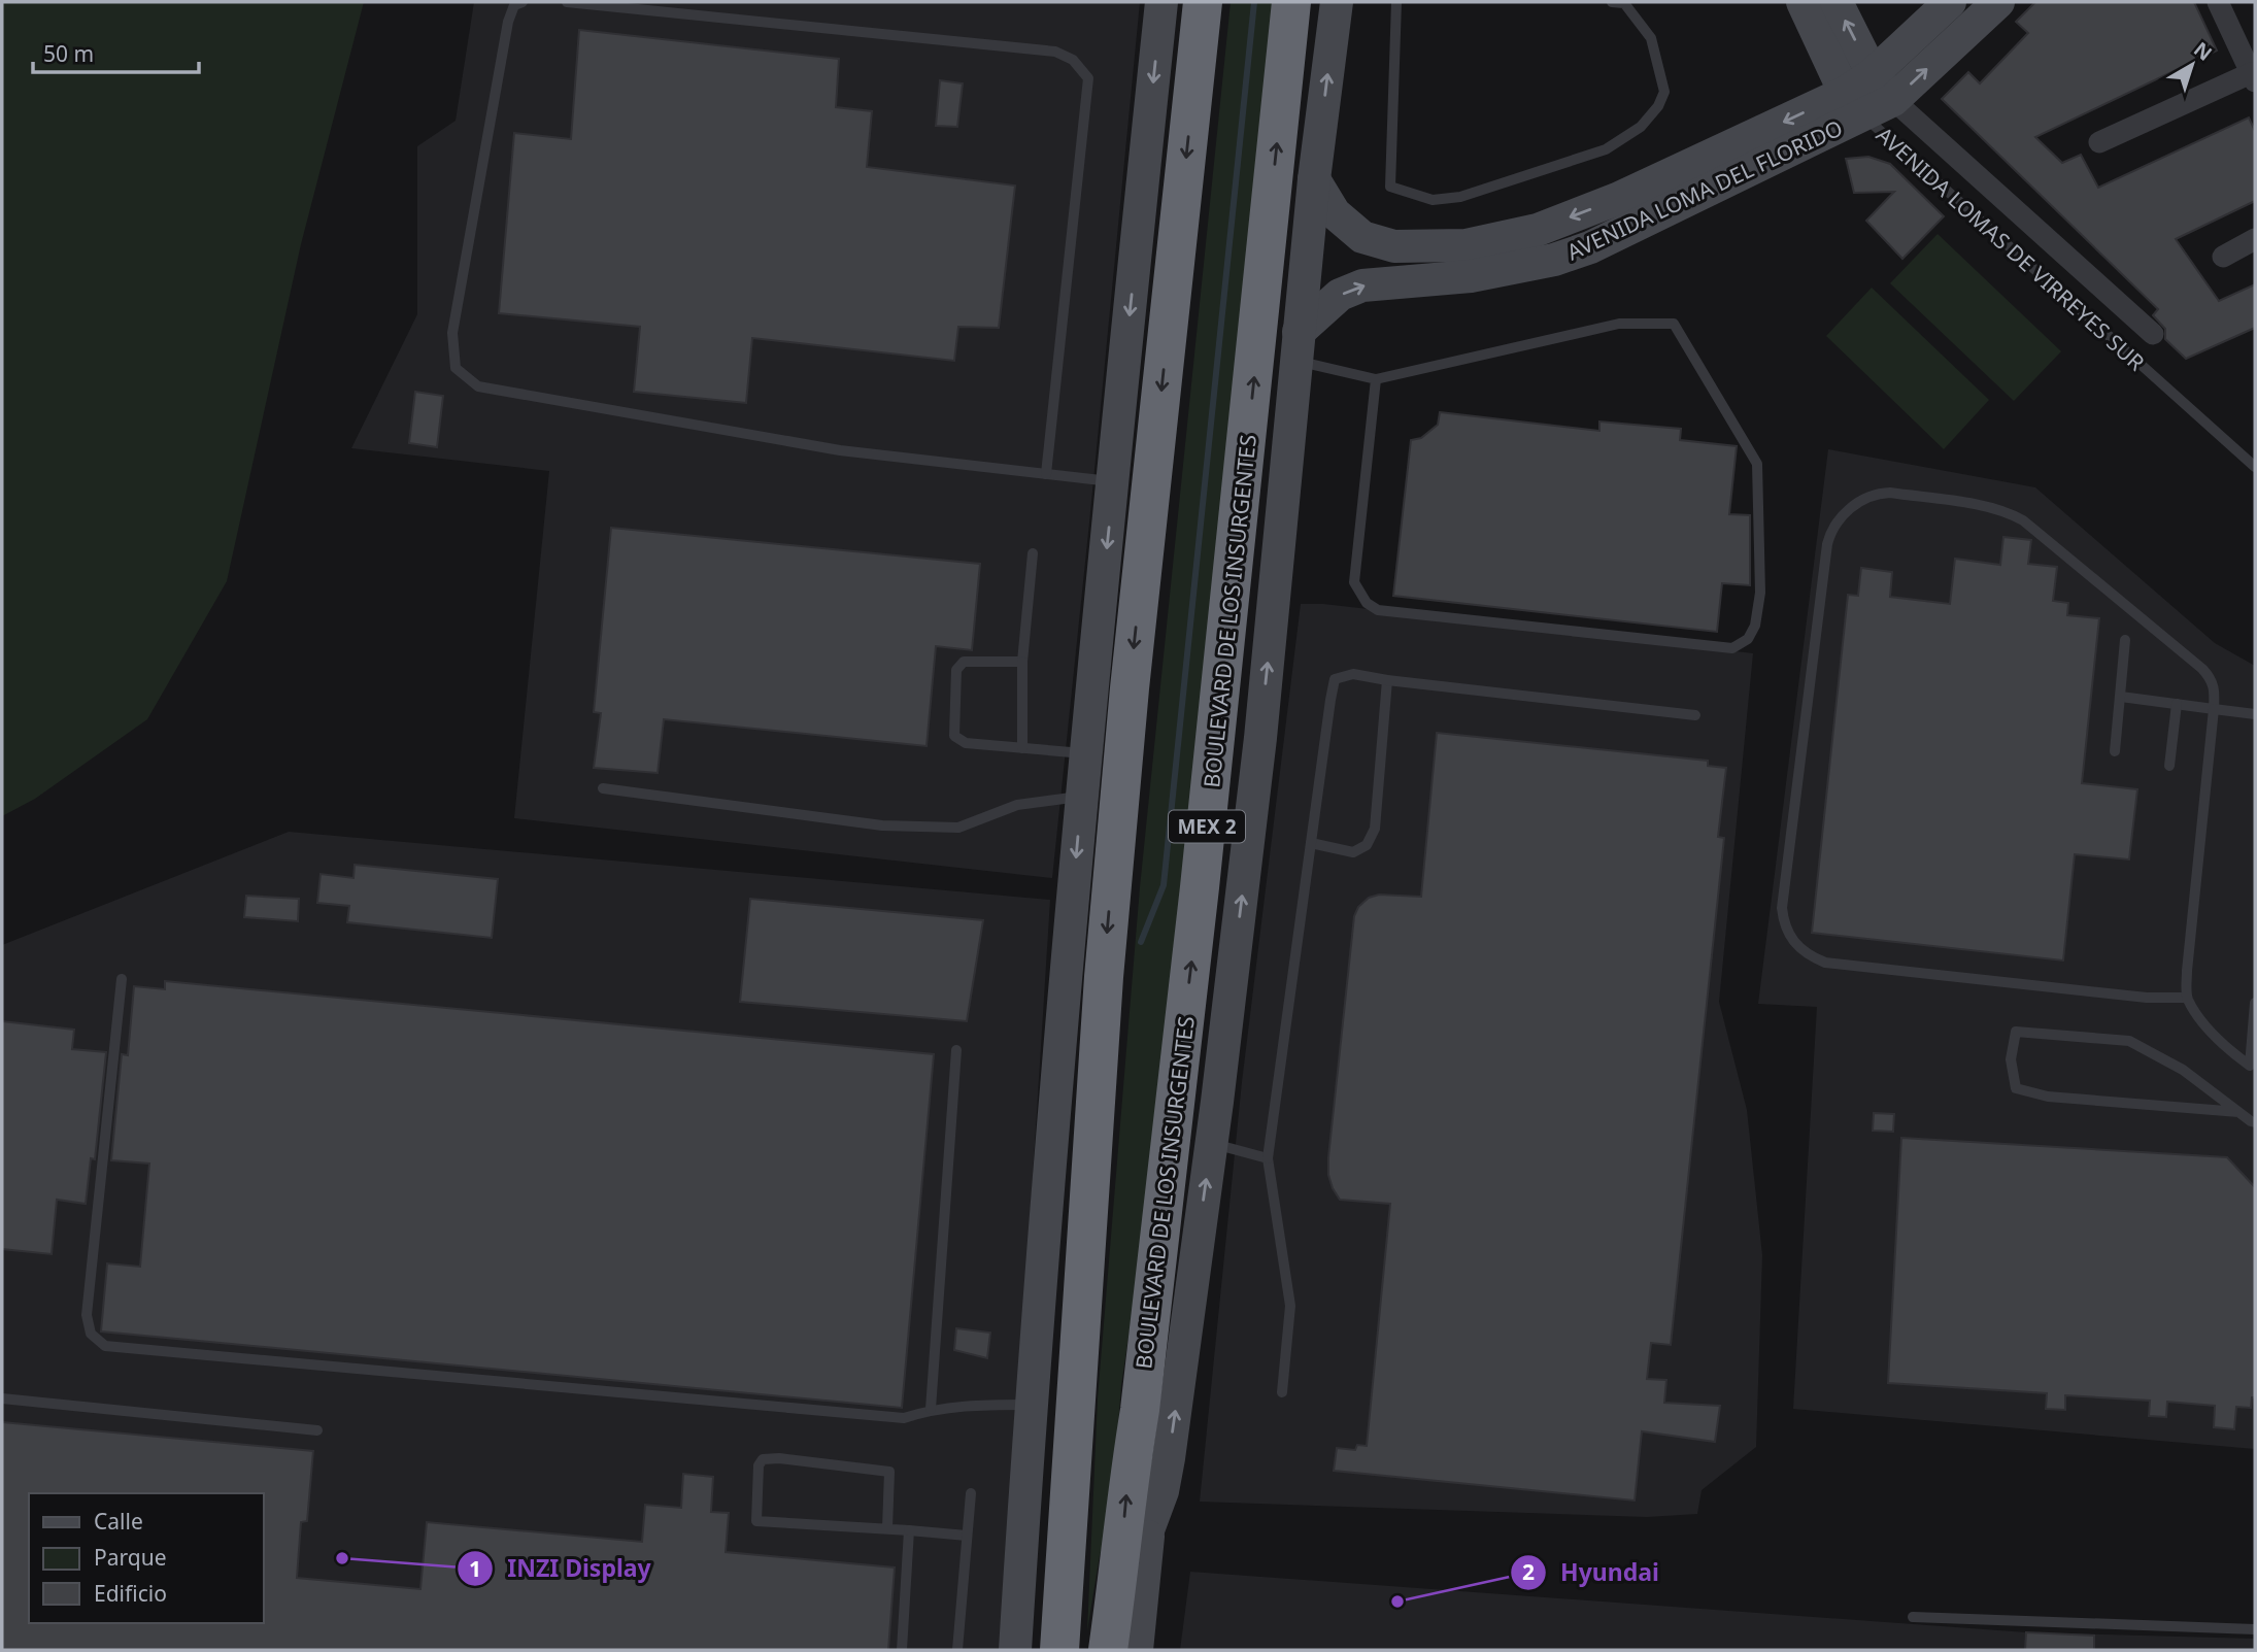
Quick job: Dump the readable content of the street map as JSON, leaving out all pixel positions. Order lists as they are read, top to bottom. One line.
{"streets":{"highway":["BOULEVARD DE LOS INSURGENTES","MEX 2"],"street":["AVENIDA LOMA DEL FLORIDO","AVENIDA LOMAS DE VIRREYES SUR"]},"crossings":[["AVENIDA LOMA DEL FLORIDO","AVENIDA LOMAS DE VIRREYES SUR"]],"places":["INZI Display","Hyundai"],"legend":["Calle","Parque","Edificio"],"scale_bar":"50 m","north":"top right"}
